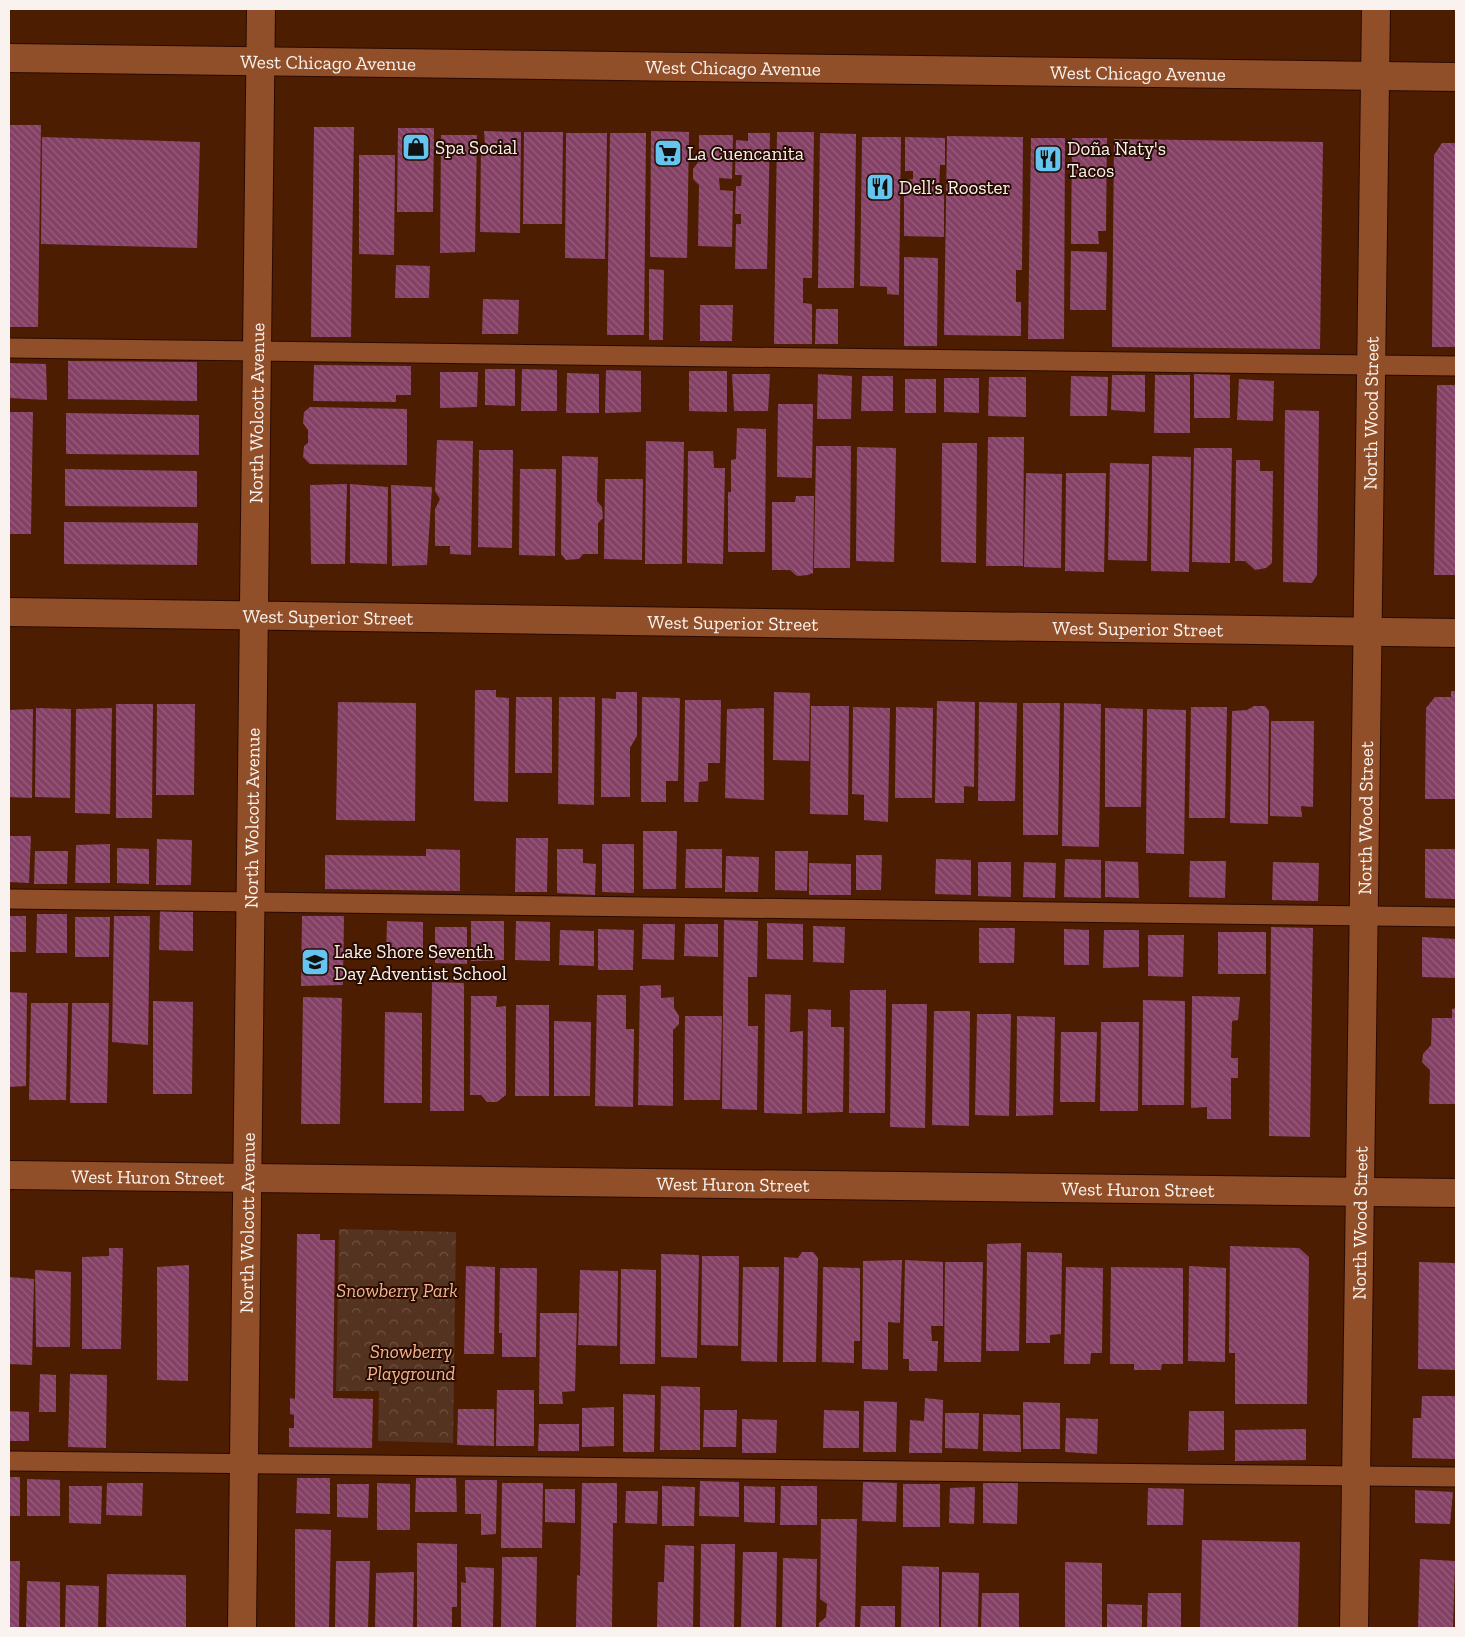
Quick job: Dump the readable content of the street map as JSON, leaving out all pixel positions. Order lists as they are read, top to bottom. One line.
{"streets":{"street":["West Chicago Avenue","North Wolcott Avenue","North Wood Street","West Superior Street","West Huron Street"]},"crossings":[["West Chicago Avenue","North Wolcott Avenue"],["West Chicago Avenue","North Wood Street"],["North Wolcott Avenue","West Superior Street"],["North Wolcott Avenue","West Huron Street"],["North Wood Street","West Superior Street"],["North Wood Street","West Huron Street"]],"parks":["Snowberry Park","Snowberry Playground"],"places":{"shop":["Spa Social"],"supermarket":["La Cuencanita"],"restaurant":["Doña Naty's Tacos","Dell’s Rooster"],"school or university":["Lake Shore Seventh Day Adventist School"]}}
